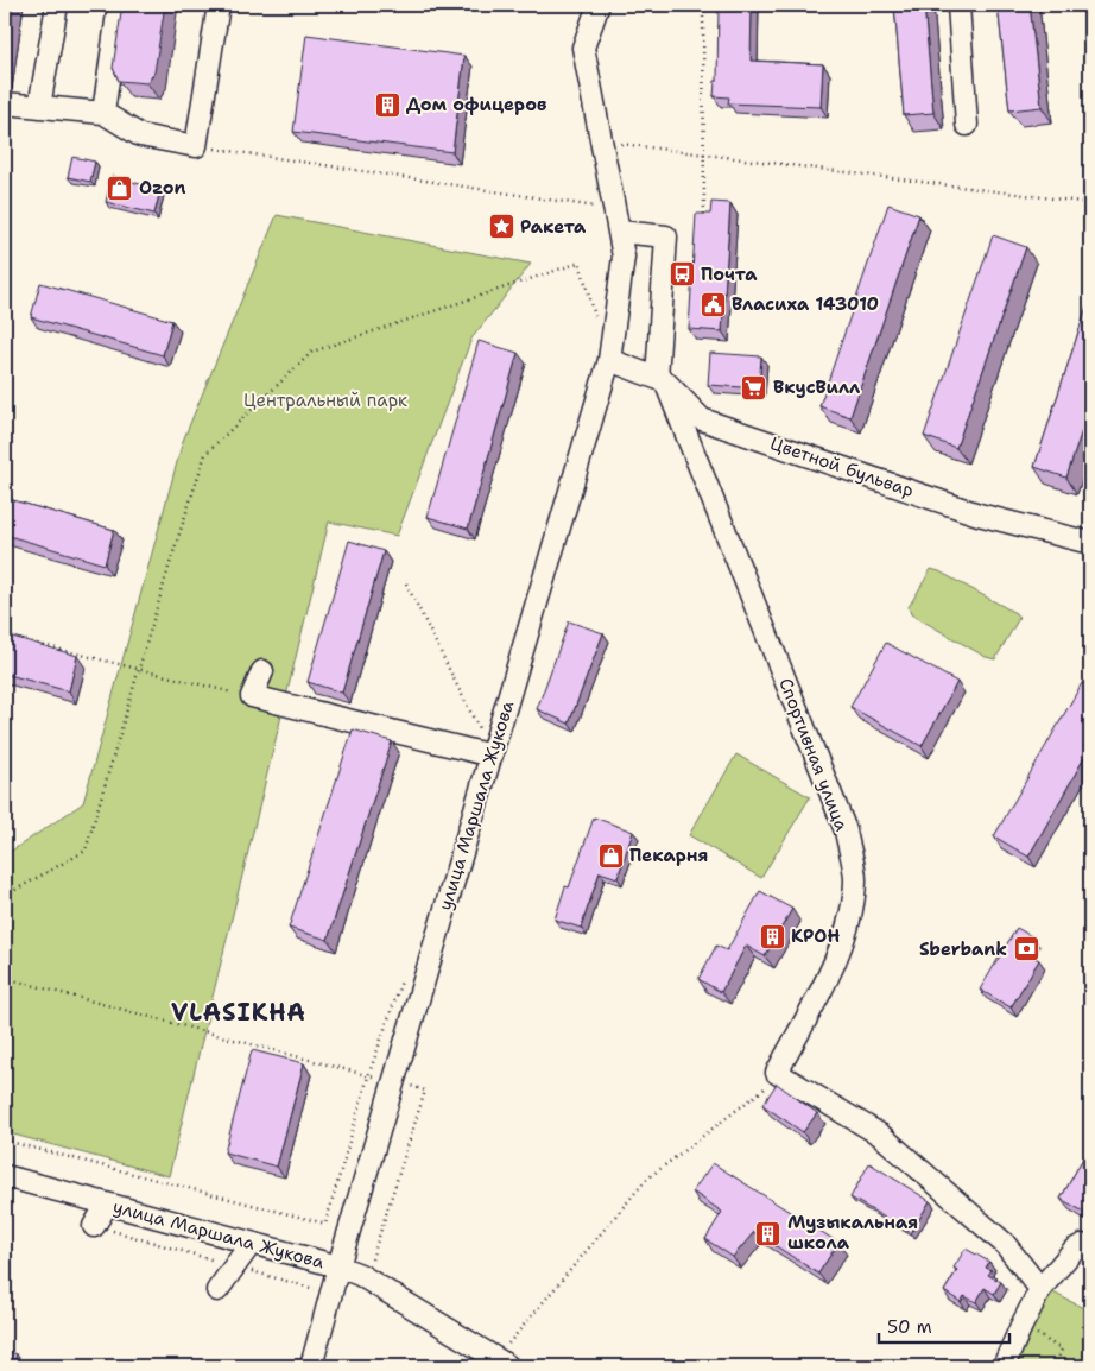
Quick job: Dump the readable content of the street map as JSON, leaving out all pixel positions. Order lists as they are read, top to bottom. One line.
{"streets":{"street":["Цветной бульвар","Спортивная улица","улица Маршала Жукова"]},"crossings":[["Цветной бульвар","Спортивная улица"],["Цветной бульвар","улица Маршала Жукова"]],"districts":["VLASIKHA"],"parks":["Центральный парк"],"places":{"building":["Дом офицеров","КРОН","Музыкальная школа"],"shop":["Ozon","Пекарня"],"place":["Ракета"],"bus stop":["Почта"],"public building":["Власиха 143010"],"supermarket":["ВкусВилл"],"bank":["Sberbank"]},"scale_bar":"50 m"}
